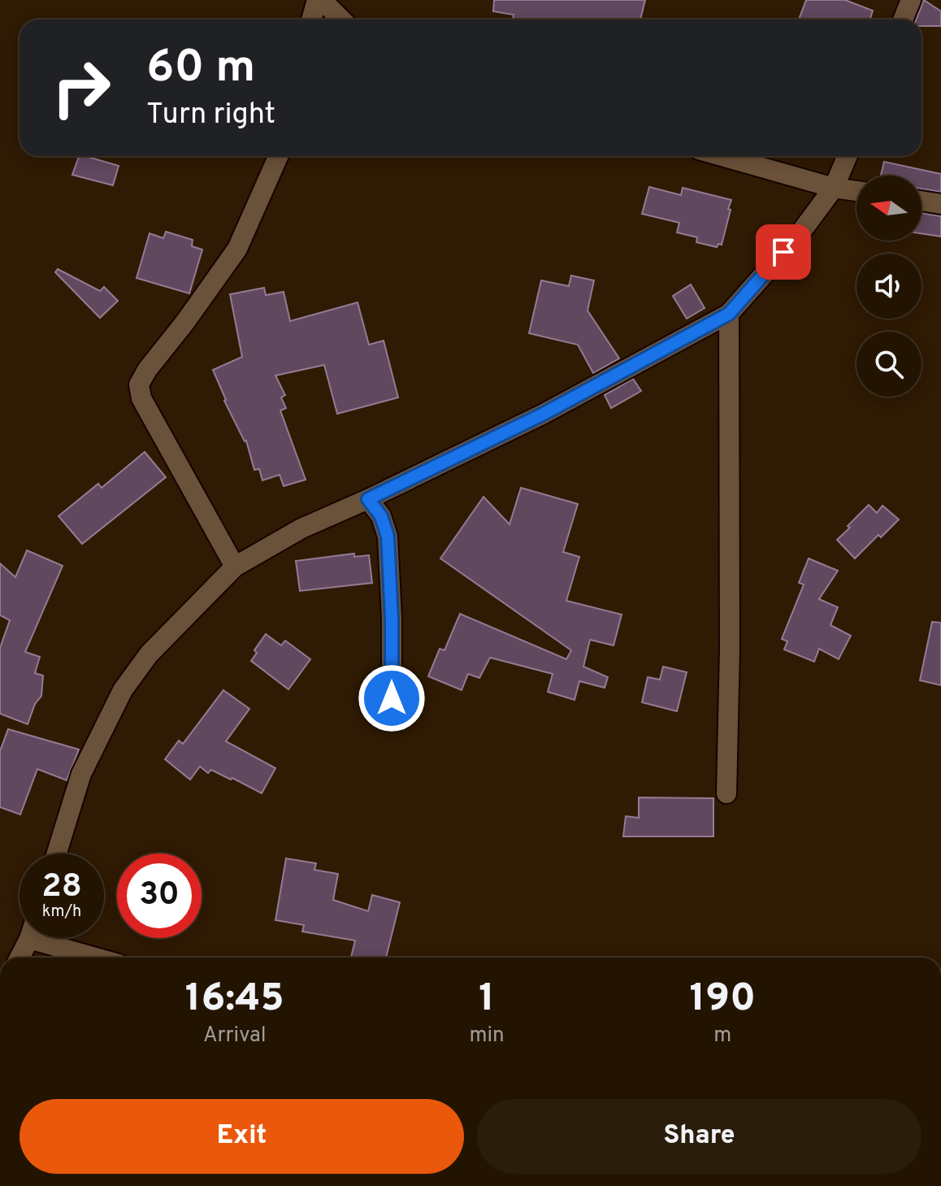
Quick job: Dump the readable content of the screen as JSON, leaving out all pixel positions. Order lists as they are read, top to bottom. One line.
{"north":"left","page":{"turn":["60 m","Turn right"],"speed":"28 km/h","limit":"30","eta":["16:45","Arrival","1","min","190","m"],"buttons":["Exit","Share"]}}
